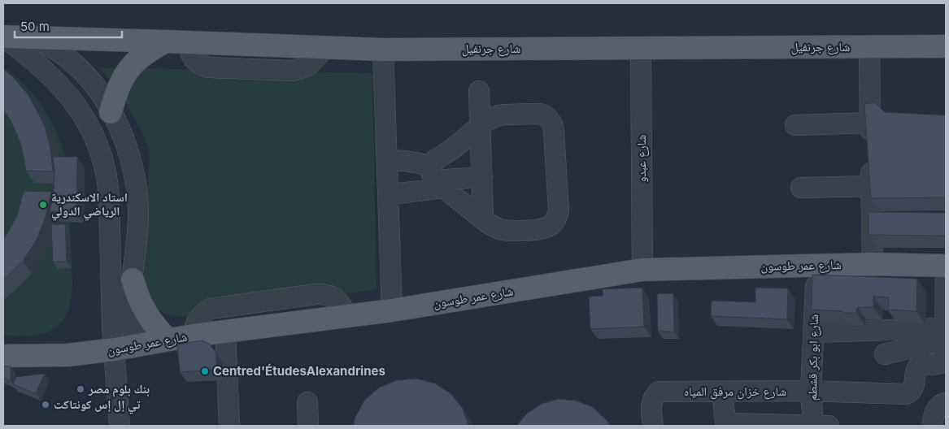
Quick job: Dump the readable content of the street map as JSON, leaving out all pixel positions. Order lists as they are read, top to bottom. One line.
{"streets":{"main road":["شارع جرنفيل","شارع عمر طوسون"],"street":["شارع عبدو","شارع ابو بكر قشطم","شارع خزان مرفق المياه"]},"crossings":[["شارع جرنفيل","شارع عبدو"],["شارع عبدو","شارع عمر طوسون"],["شارع عمر طوسون","شارع ابو بكر قشطم"],["شارع ابو بكر قشطم","شارع خزان مرفق المياه"]],"places":["استاد الاسكندرية الرياضي الدولي","Centred'ÉtudesAlexandrines","بنك بلوم مصر","تي إل إس كونتاكت"],"scale_bar":"50 m"}
